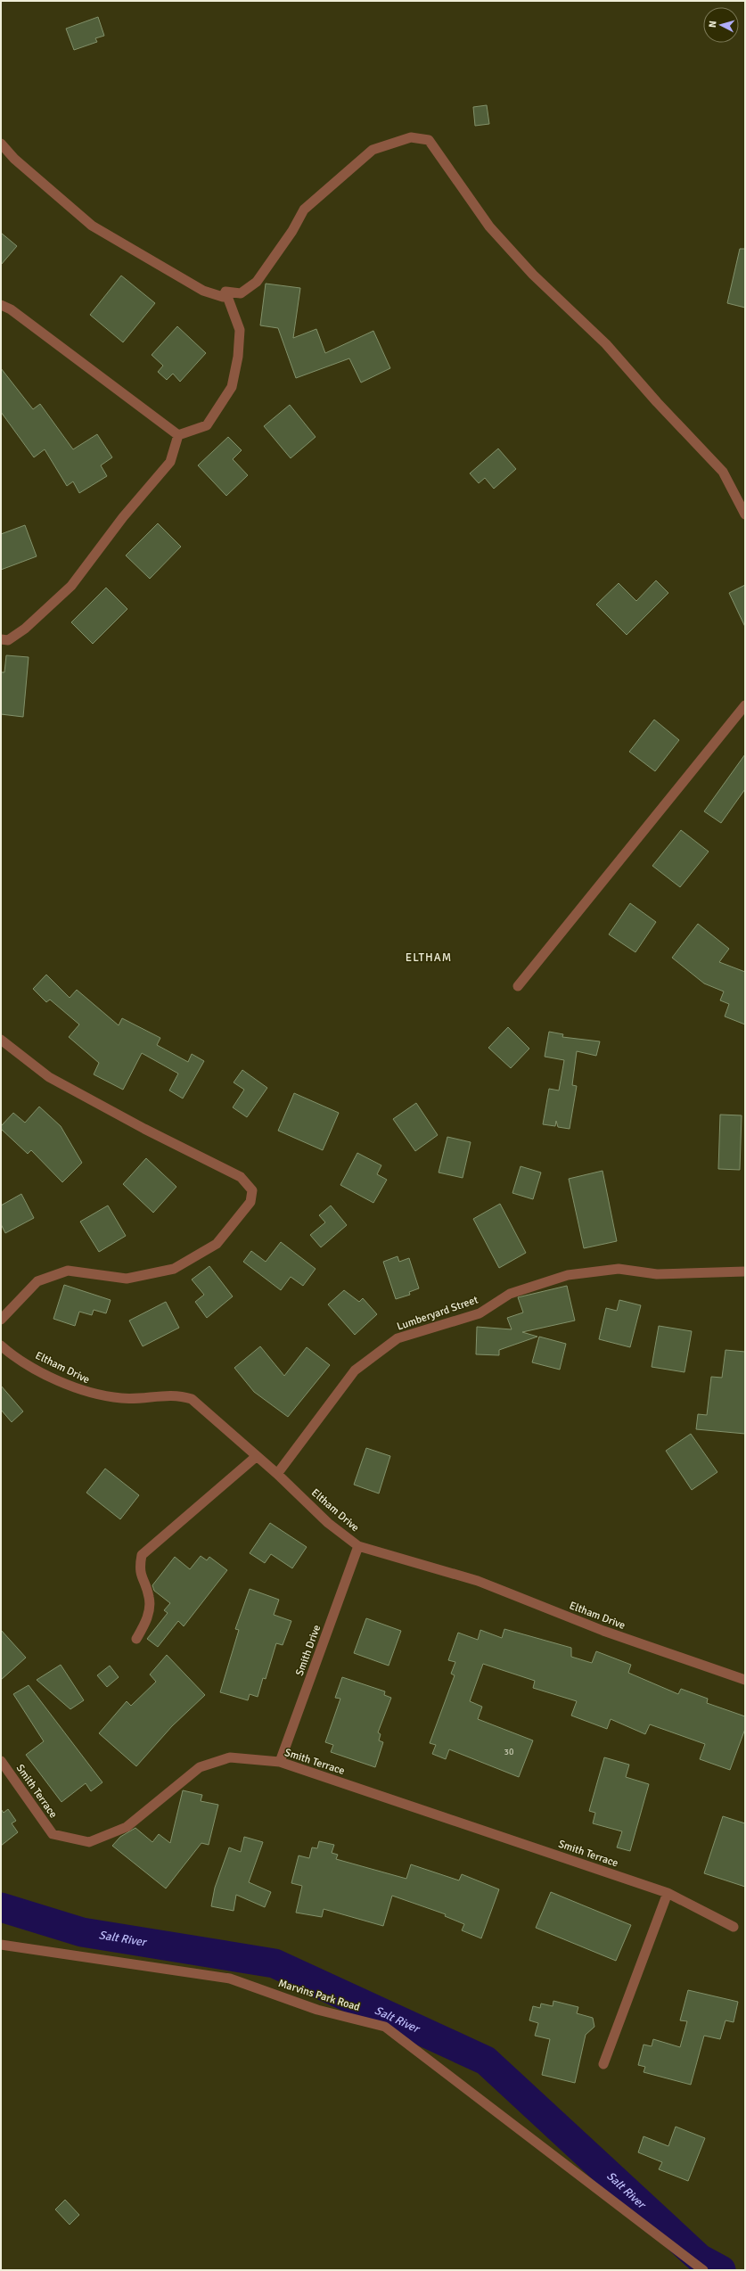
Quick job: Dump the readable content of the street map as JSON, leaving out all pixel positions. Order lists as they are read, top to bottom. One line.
{"streets":{"street":["Lumberyard Street","Eltham Drive","Smith Drive","Smith Terrace","Marvins Park Road"]},"crossings":[["Lumberyard Street","Eltham Drive"],["Eltham Drive","Smith Drive"],["Smith Drive","Smith Terrace"]],"districts":["ELTHAM"],"water":["Salt River"],"house_numbers":["30"],"north":"left"}
